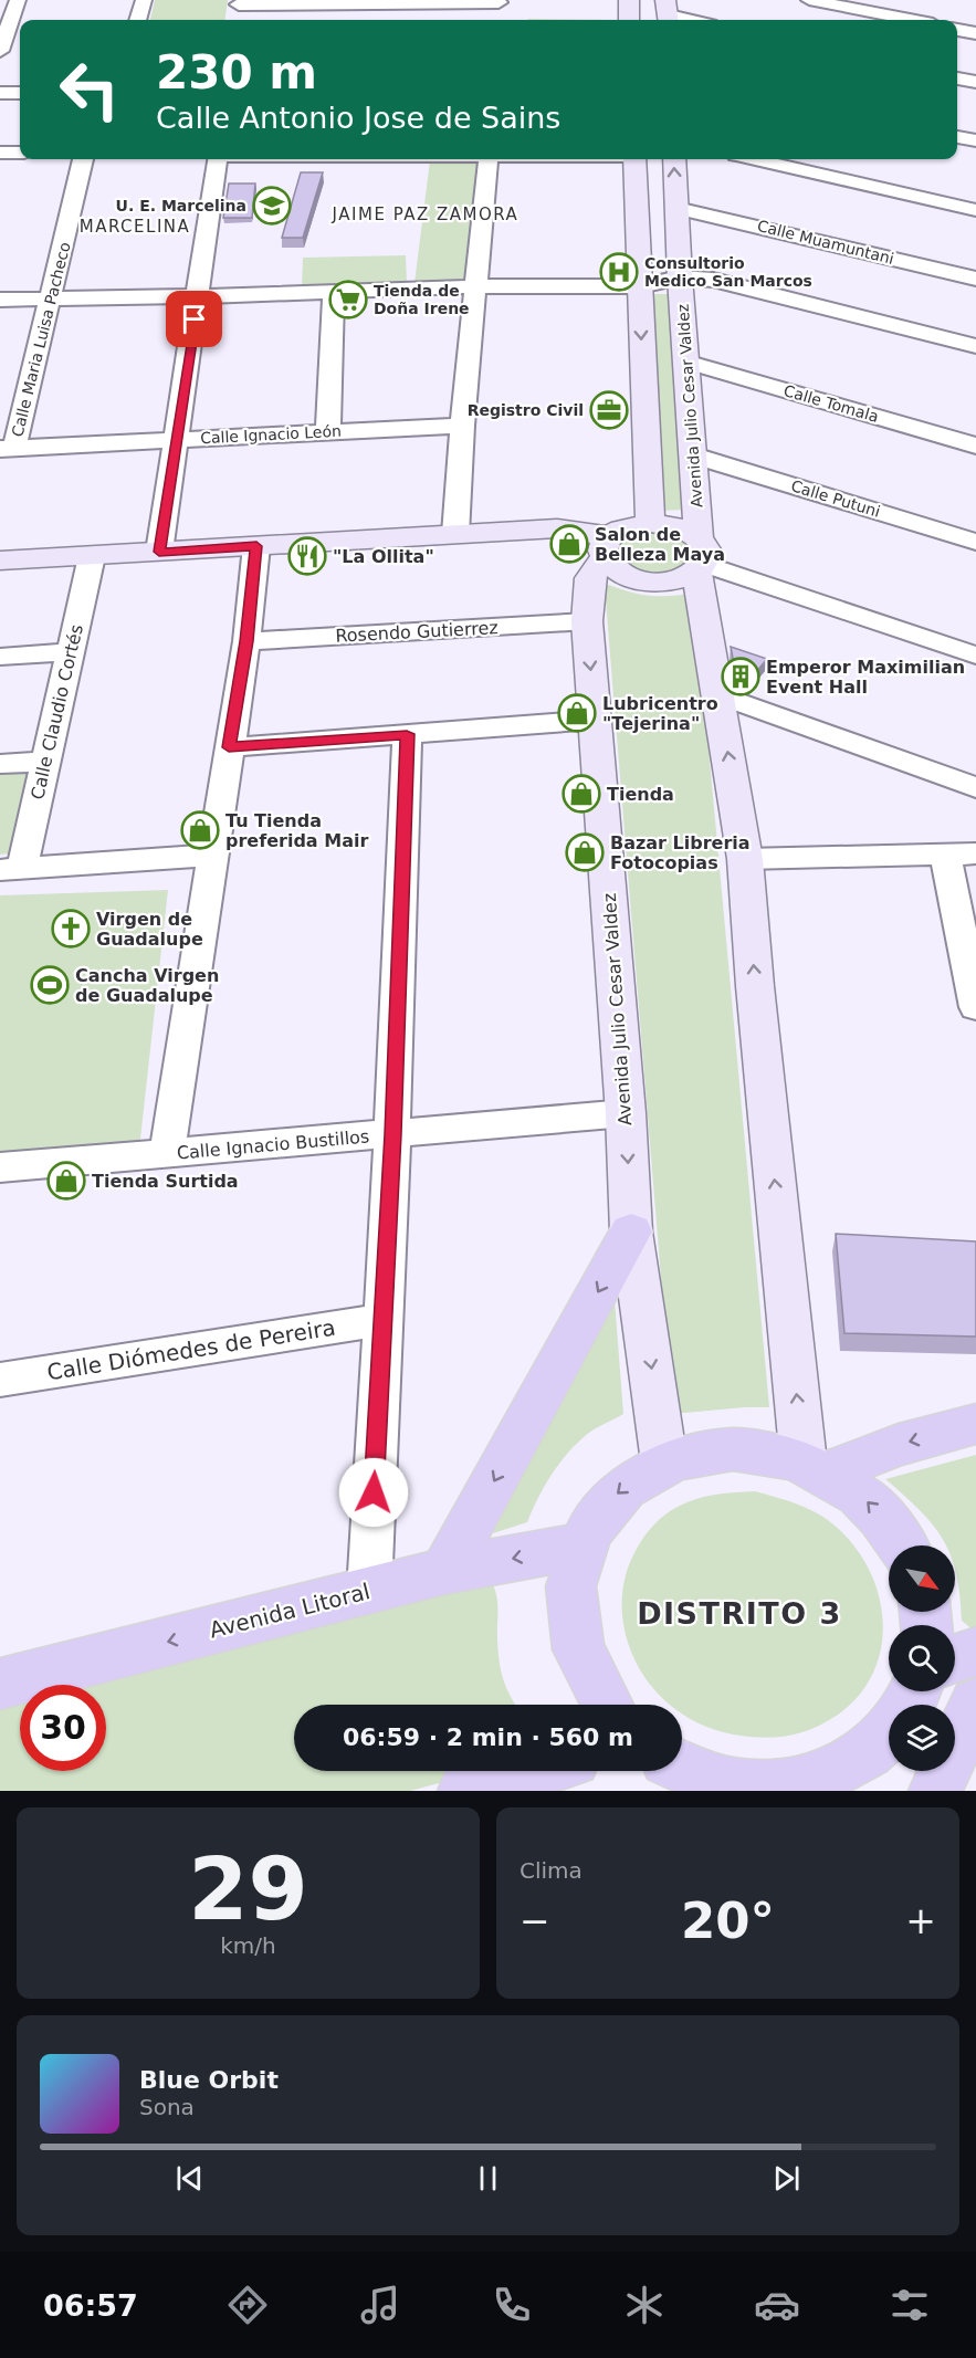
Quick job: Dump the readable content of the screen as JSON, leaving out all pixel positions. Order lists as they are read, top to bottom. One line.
{"streets":{"main road":["Avenida Julio Cesar Valdez","Avenida Litoral"],"street":["Calle Muamuntani","Calle Maria Luisa Pacheco","Calle Tomala","Calle Ignacio León","Calle Putuni","Rosendo Gutierrez","Calle Claudio Cortés","Calle Ignacio Bustillos","Calle Diómedes de Pereira"]},"crossings":[["Calle Muamuntani","Avenida Julio Cesar Valdez"],["Calle Maria Luisa Pacheco","Calle Ignacio León"],["Calle Tomala","Avenida Julio Cesar Valdez"],["Avenida Julio Cesar Valdez","Calle Putuni"],["Avenida Julio Cesar Valdez","Rosendo Gutierrez"],["Avenida Julio Cesar Valdez","Calle Ignacio Bustillos"]],"one_way":["Avenida Litoral"],"districts":["JAIME PAZ ZAMORA","MARCELINA","DISTRITO 3"],"places":{"school or university":["U. E. Marcelina"],"hospital":["Consultorio Medico San Marcos"],"supermarket":["Tienda de Doña Irene"],"office":["Registro Civil"],"shop":["Salon de Belleza Maya","Lubricentro \"Tejerina\"","Tienda","Tu Tienda preferida Mair","Bazar Libreria Fotocopias","Tienda Surtida"],"restaurant":["\"La Ollita\""],"building":["Emperor Maximilian Event Hall"],"church":["Virgen de Guadalupe"],"sports":["Cancha Virgen de Guadalupe"]},"north":"bottom right","page":{"turn":["230 m","Calle Antonio Jose de Sains"],"limit":"30","trip":"06:59 · 2 min · 560 m","tile":[["29","km/h"],"Clima"],"heat":["−","20°","+"],"song":["Blue Orbit","Sona"],"tabs":"06:57"}}
